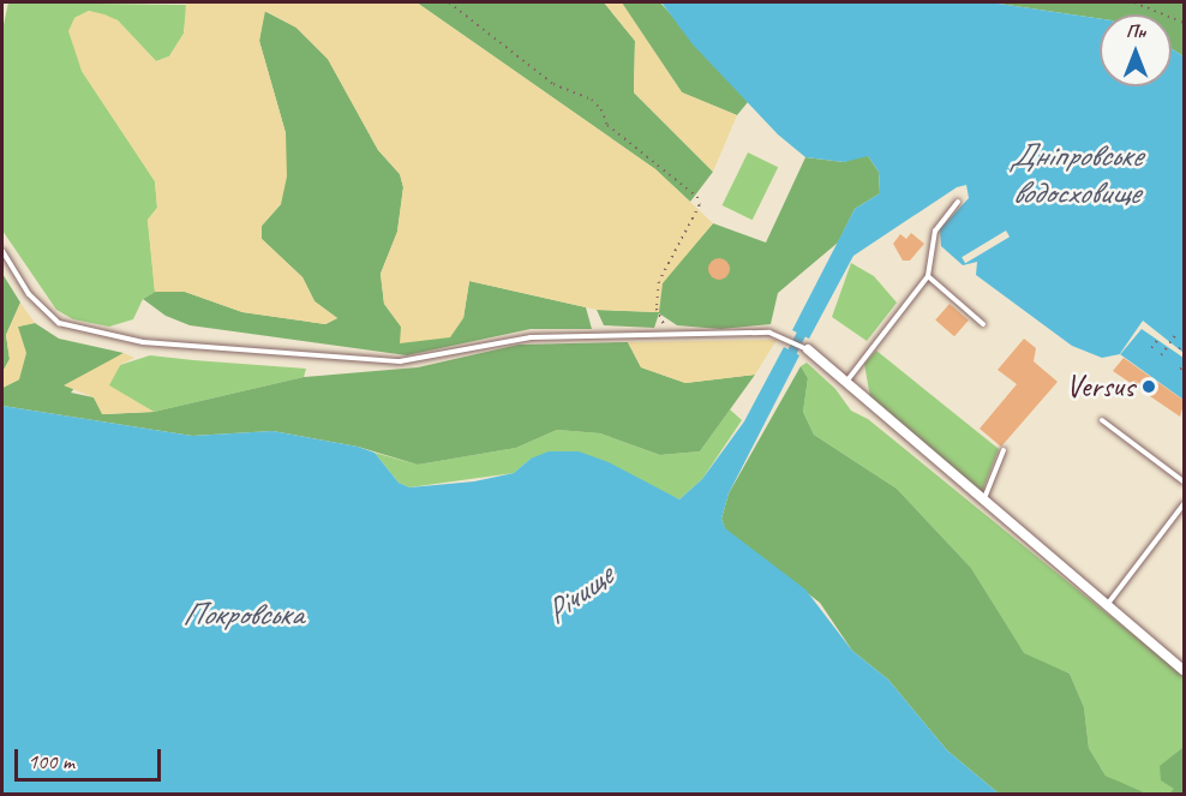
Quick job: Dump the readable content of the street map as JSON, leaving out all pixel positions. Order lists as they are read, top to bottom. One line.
{"water":["Дніпровське водосховище","Річище","Покровська"],"places":["Versus"],"scale_bar":"100 m","north":"top"}
